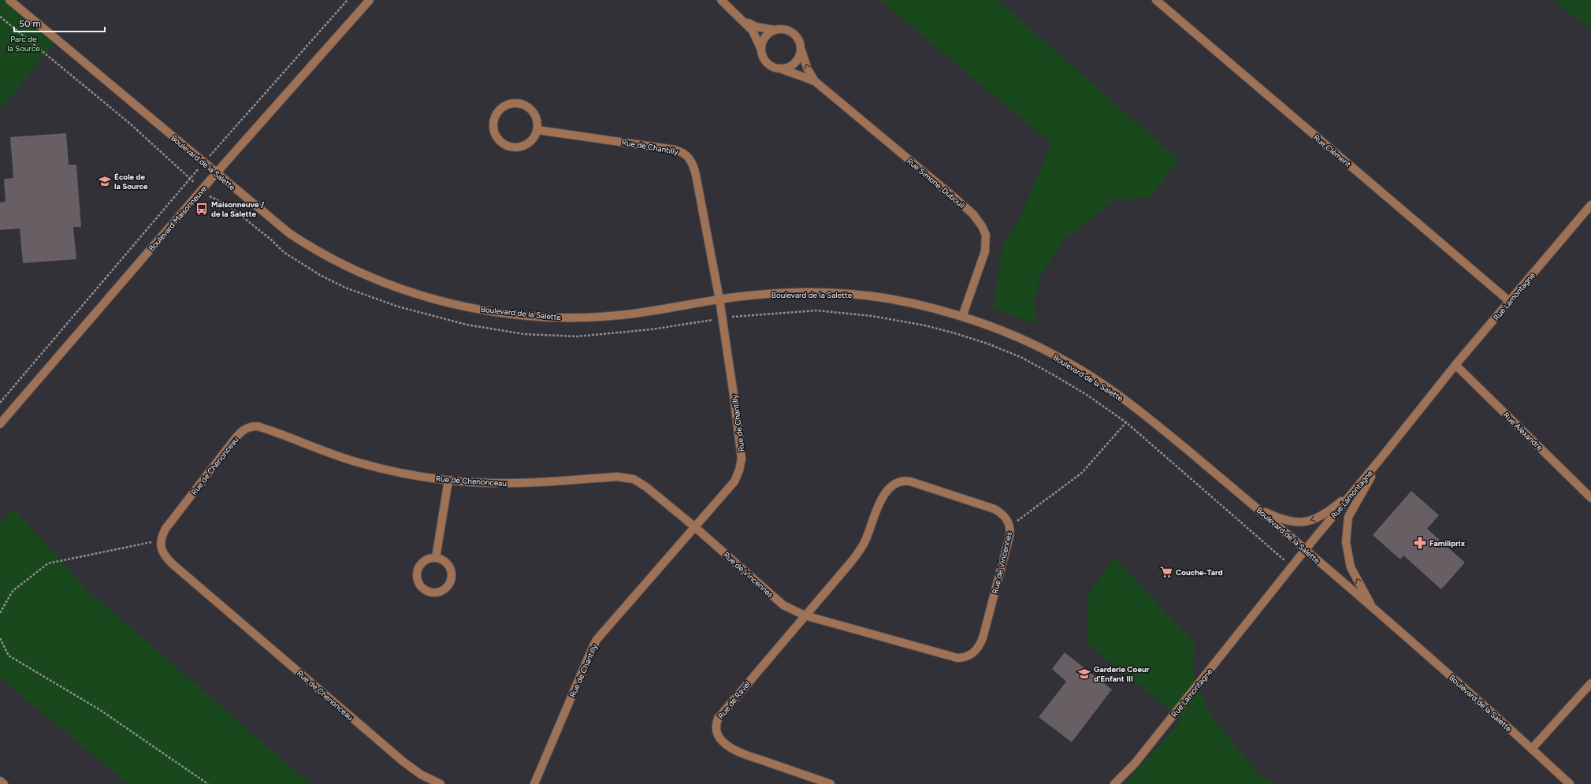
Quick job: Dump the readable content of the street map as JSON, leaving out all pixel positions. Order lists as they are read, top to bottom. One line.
{"streets":{"street":["Rue de Chantilly","Rue Clément","Boulevard de la Salette","Rue Simone-Dubouil","Boulevard Maisonneuve","Rue Lamontagne","Rue Alexandre","Rue de Chenonceau","Rue de Vincennes","Rue de Ravel"]},"crossings":[["Rue de Chantilly","Boulevard de la Salette"],["Rue de Chantilly","Rue de Chenonceau"],["Rue de Chantilly","Rue de Vincennes"],["Rue Clément","Rue Lamontagne"],["Boulevard de la Salette","Rue Simone-Dubouil"],["Boulevard de la Salette","Boulevard Maisonneuve"],["Boulevard de la Salette","Rue Lamontagne"],["Rue Lamontagne","Rue Alexandre"],["Rue de Chenonceau","Rue de Vincennes"],["Rue de Vincennes","Rue de Ravel"]],"parks":["Parc de la Source"],"places":{"school or university":["École de la Source","Garderie Coeur d'Enfant III"],"bus stop":["Maisonneuve / de la Salette"],"pharmacy":["Familiprix"],"supermarket":["Couche-Tard"]},"scale_bar":"50 m"}
